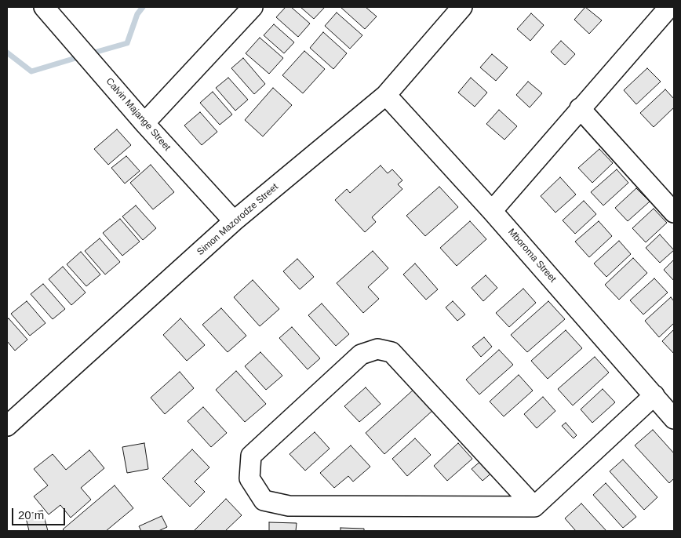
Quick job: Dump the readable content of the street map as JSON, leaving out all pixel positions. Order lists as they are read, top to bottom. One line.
{"streets":{"street":["Calvin Majange Street","Simon Mazorodze Street","Mboroma Street"]},"crossings":[["Calvin Majange Street","Simon Mazorodze Street"],["Simon Mazorodze Street","Mboroma Street"]],"scale_bar":"20 m"}
